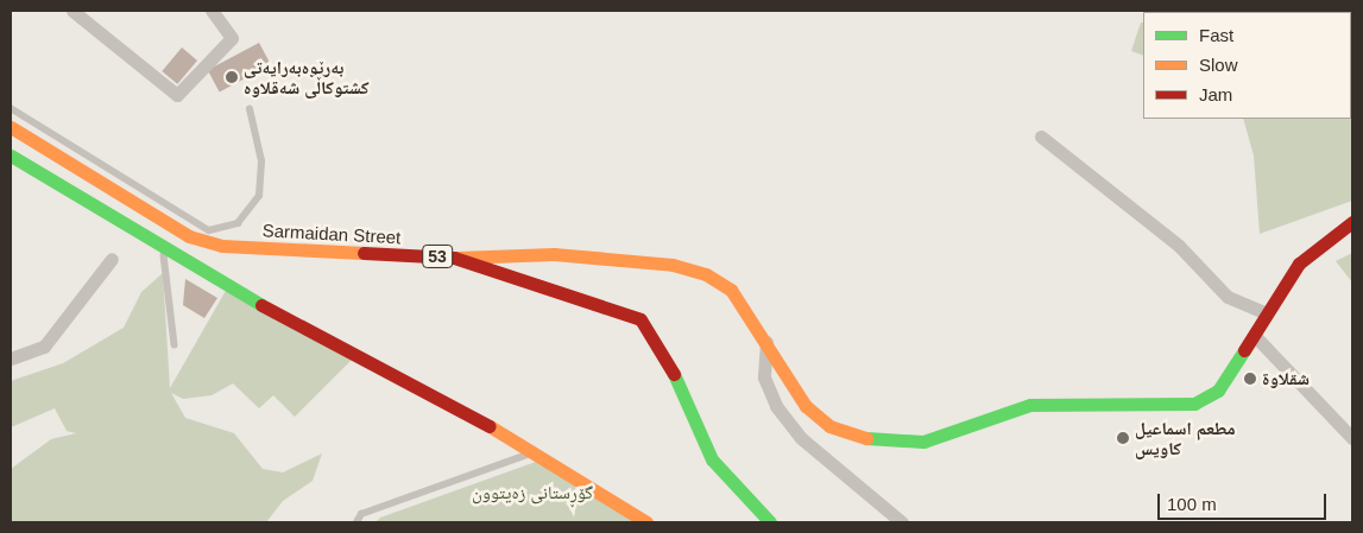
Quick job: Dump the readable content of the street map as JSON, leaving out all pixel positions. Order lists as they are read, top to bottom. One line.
{"streets":{"main road":["Sarmaidan Street","53"]},"parks":["گۆڕستانی زەیتوون"],"places":["بەڕێوەبەرایەتی کشتوکاڵی شەقلاوە","شقلاوة","مطعم اسماعیل کاویس"],"legend":["Fast","Slow","Jam"],"scale_bar":"100 m"}
